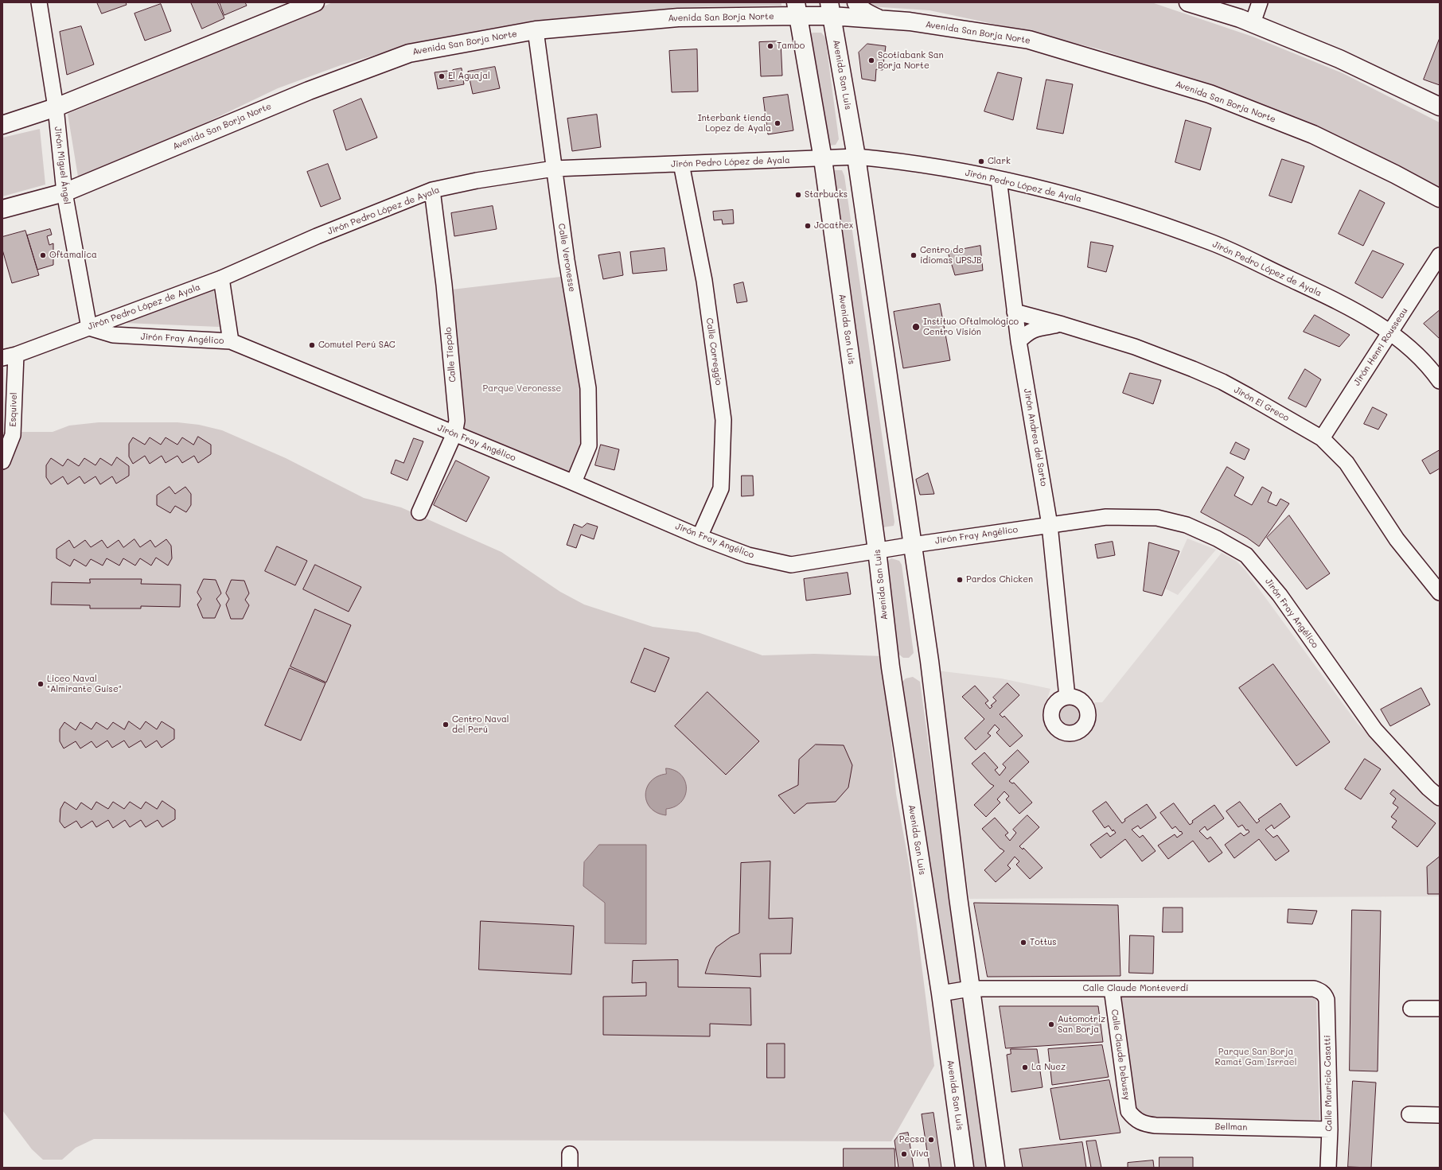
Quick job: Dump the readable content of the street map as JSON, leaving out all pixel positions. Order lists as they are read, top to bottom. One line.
{"streets":{"main road":["Avenida San Borja Norte","Avenida San Luis"],"street":["Jirón Pedro López de Ayala","Jirón Miguel Ángel","Calle Veronesse","Jirón Fray Angélico","Jirón Henri Rousseau","Calle Correggio","Calle Tiepolo","Jirón El Greco","Esquivel","Jirón Andrea del Sarto","Calle Claude Monteverdi","Calle Claude Debussy","Calle Mauricio Casatti","Bellman"]},"crossings":[["Avenida San Borja Norte","Avenida San Luis"],["Avenida San Borja Norte","Jirón Miguel Ángel"],["Avenida San Borja Norte","Calle Veronesse"],["Avenida San Luis","Jirón Pedro López de Ayala"],["Avenida San Luis","Jirón Fray Angélico"],["Avenida San Luis","Calle Claude Monteverdi"],["Jirón Pedro López de Ayala","Jirón Miguel Ángel"],["Jirón Pedro López de Ayala","Calle Veronesse"],["Jirón Pedro López de Ayala","Jirón Fray Angélico"],["Jirón Pedro López de Ayala","Jirón Henri Rousseau"],["Jirón Pedro López de Ayala","Calle Correggio"],["Jirón Pedro López de Ayala","Calle Tiepolo"],["Jirón Pedro López de Ayala","Esquivel"],["Jirón Pedro López de Ayala","Jirón Andrea del Sarto"],["Jirón Miguel Ángel","Jirón Fray Angélico"],["Calle Veronesse","Jirón Fray Angélico"],["Jirón Fray Angélico","Calle Correggio"],["Jirón Fray Angélico","Calle Tiepolo"],["Jirón Fray Angélico","Jirón Andrea del Sarto"],["Jirón Henri Rousseau","Jirón El Greco"],["Jirón El Greco","Jirón Andrea del Sarto"],["Calle Claude Monteverdi","Calle Claude Debussy"],["Calle Claude Monteverdi","Calle Mauricio Casatti"],["Calle Claude Debussy","Bellman"],["Calle Mauricio Casatti","Bellman"]],"parks":["Parque Veronesse","Parque San Borja Ramat Gam Isrrael"],"places":["Tambo","Scotiabank San Borja Norte","El Aguajal","Interbank tienda Lopez de Ayala","Clark","Starbucks","Jocathex","Oftamalica","Centro de idiomas UPSJB","Instituo Oftalmológico Centro Visión","Comutel Perú SAC","Pardos Chicken","Liceo Naval \"Almirante Guise\"","Centro Naval del Perú","Tottus","Automotriz San Borja","La Nuez","Pecsa","Viva"]}
